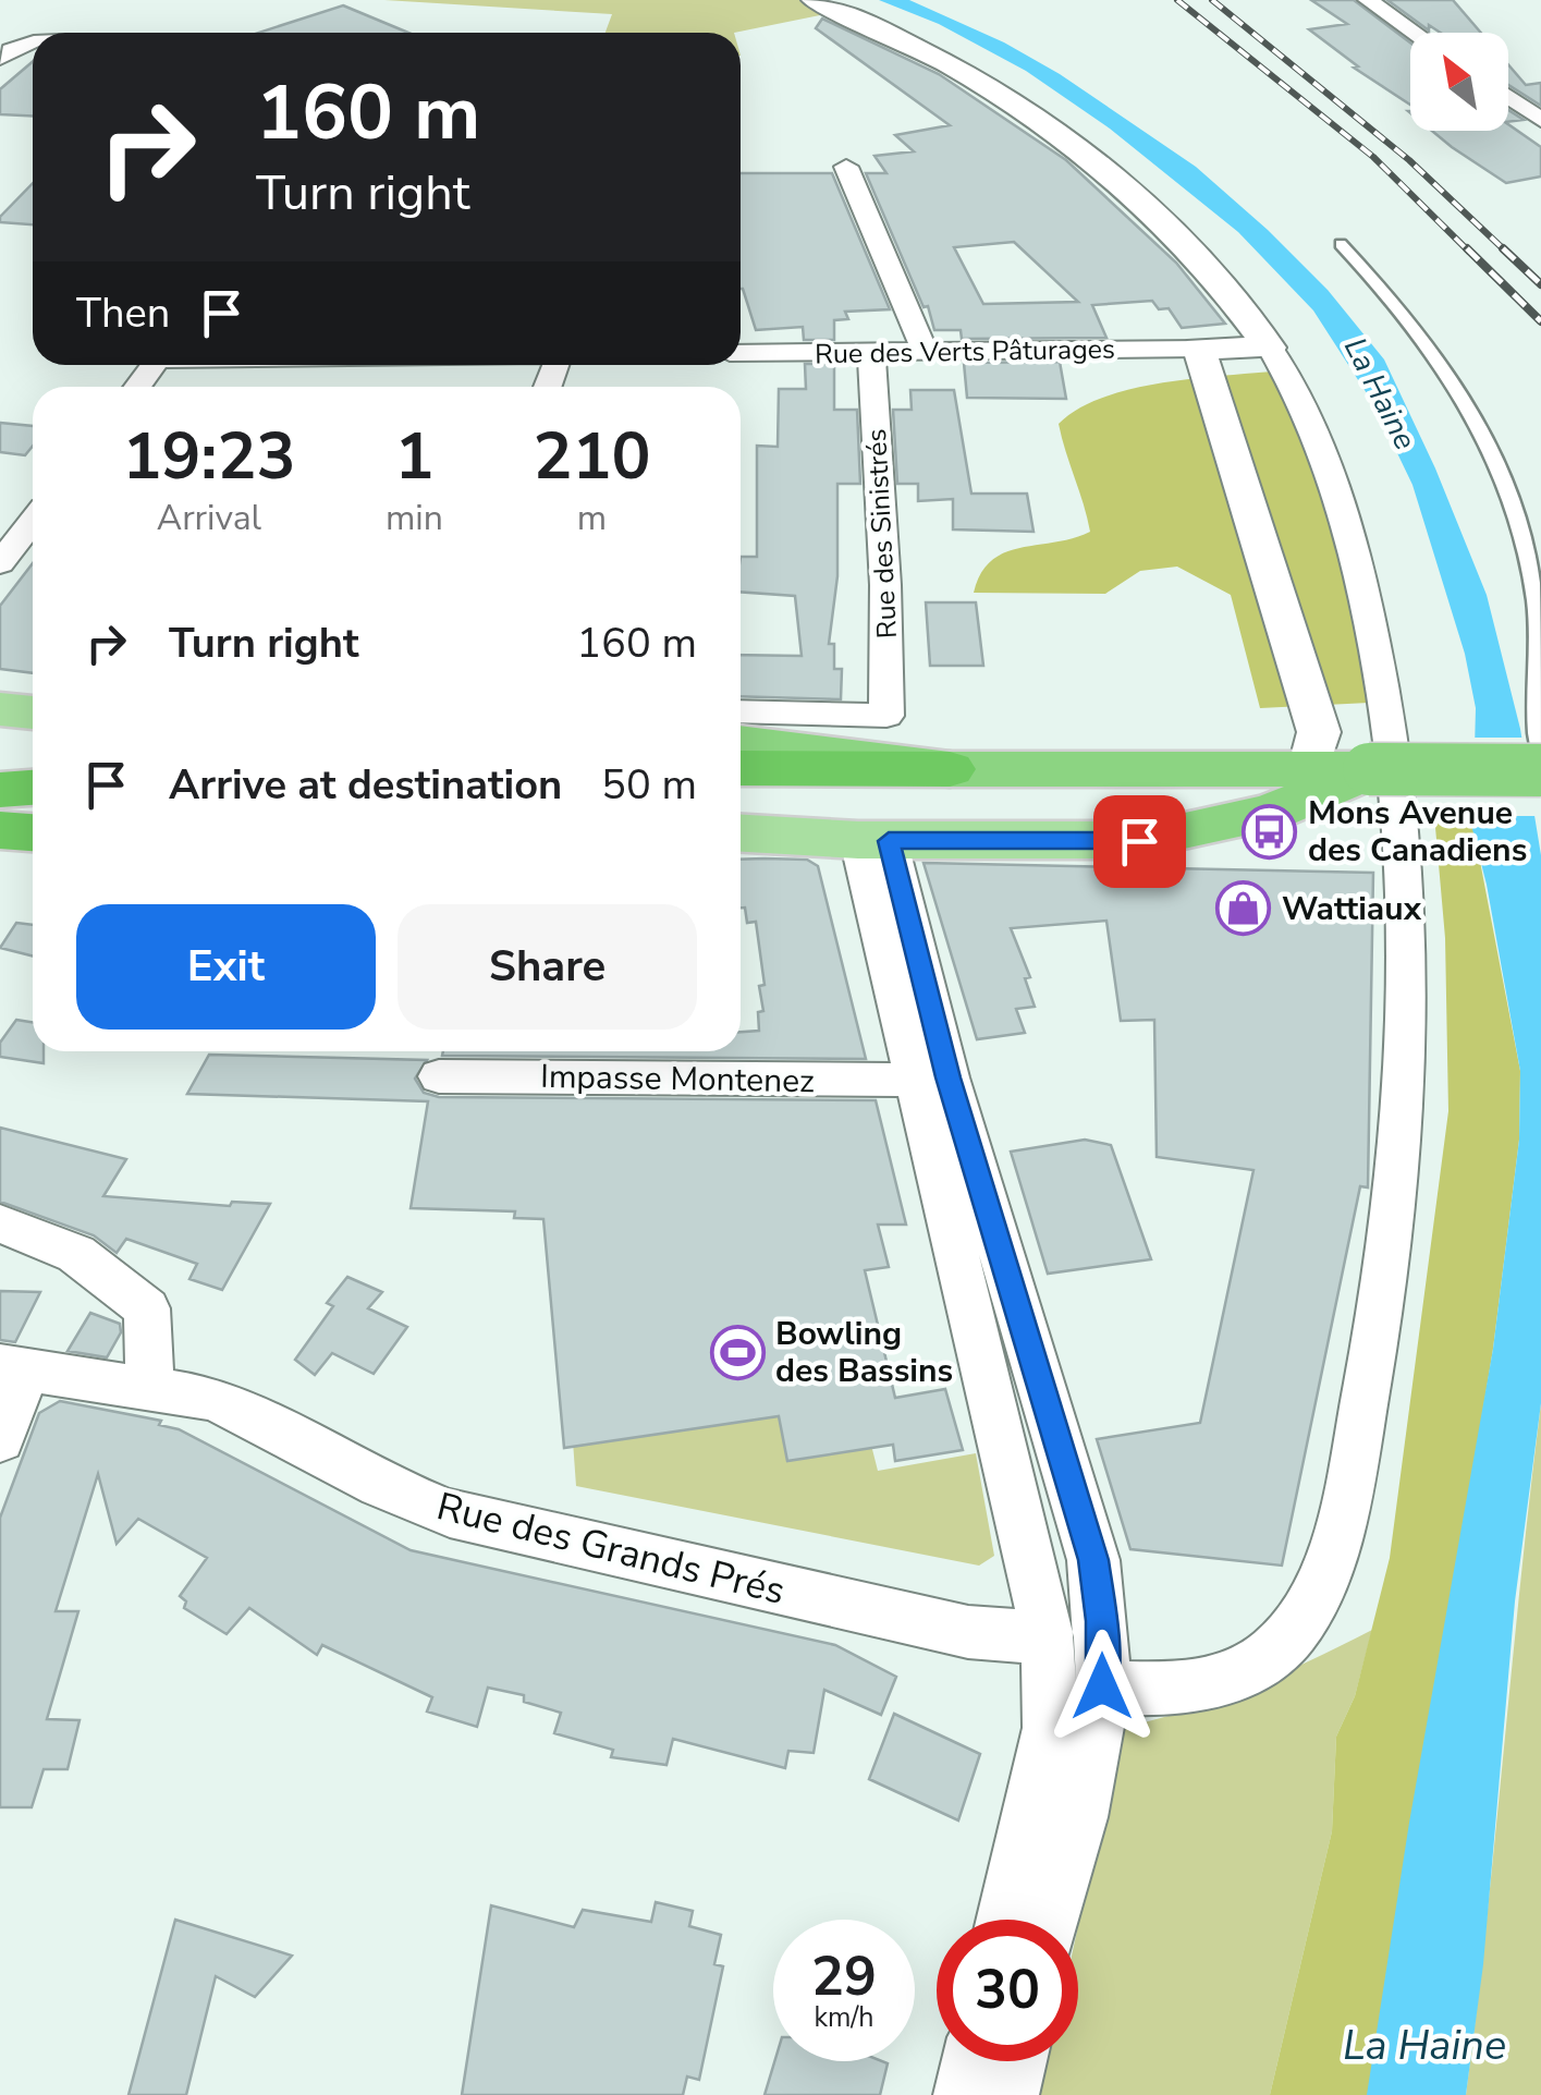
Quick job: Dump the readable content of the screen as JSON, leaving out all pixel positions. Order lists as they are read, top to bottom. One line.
{"streets":{"street":["Rue des Verts Pâturages","Rue des Sinistrés","Impasse Montenez","Rue des Grands Prés"]},"crossings":[["Rue des Verts Pâturages","Rue des Sinistrés"]],"water":["La Haine"],"places":{"bus stop":["Mons Avenue des Canadiens"],"shop":["Wattiaux"],"sports":["Bowling des Bassins"]},"north":"top left","page":{"turn":["160 m","Turn right"],"then":"Then","eta":["19:23","Arrival","1","min","210","m"],"list":[{"name":"Turn right","value":"160 m"},{"name":"Arrive at destination","value":"50 m"}],"buttons":["Exit","Share"],"speed":"29 km/h","limit":"30"}}
